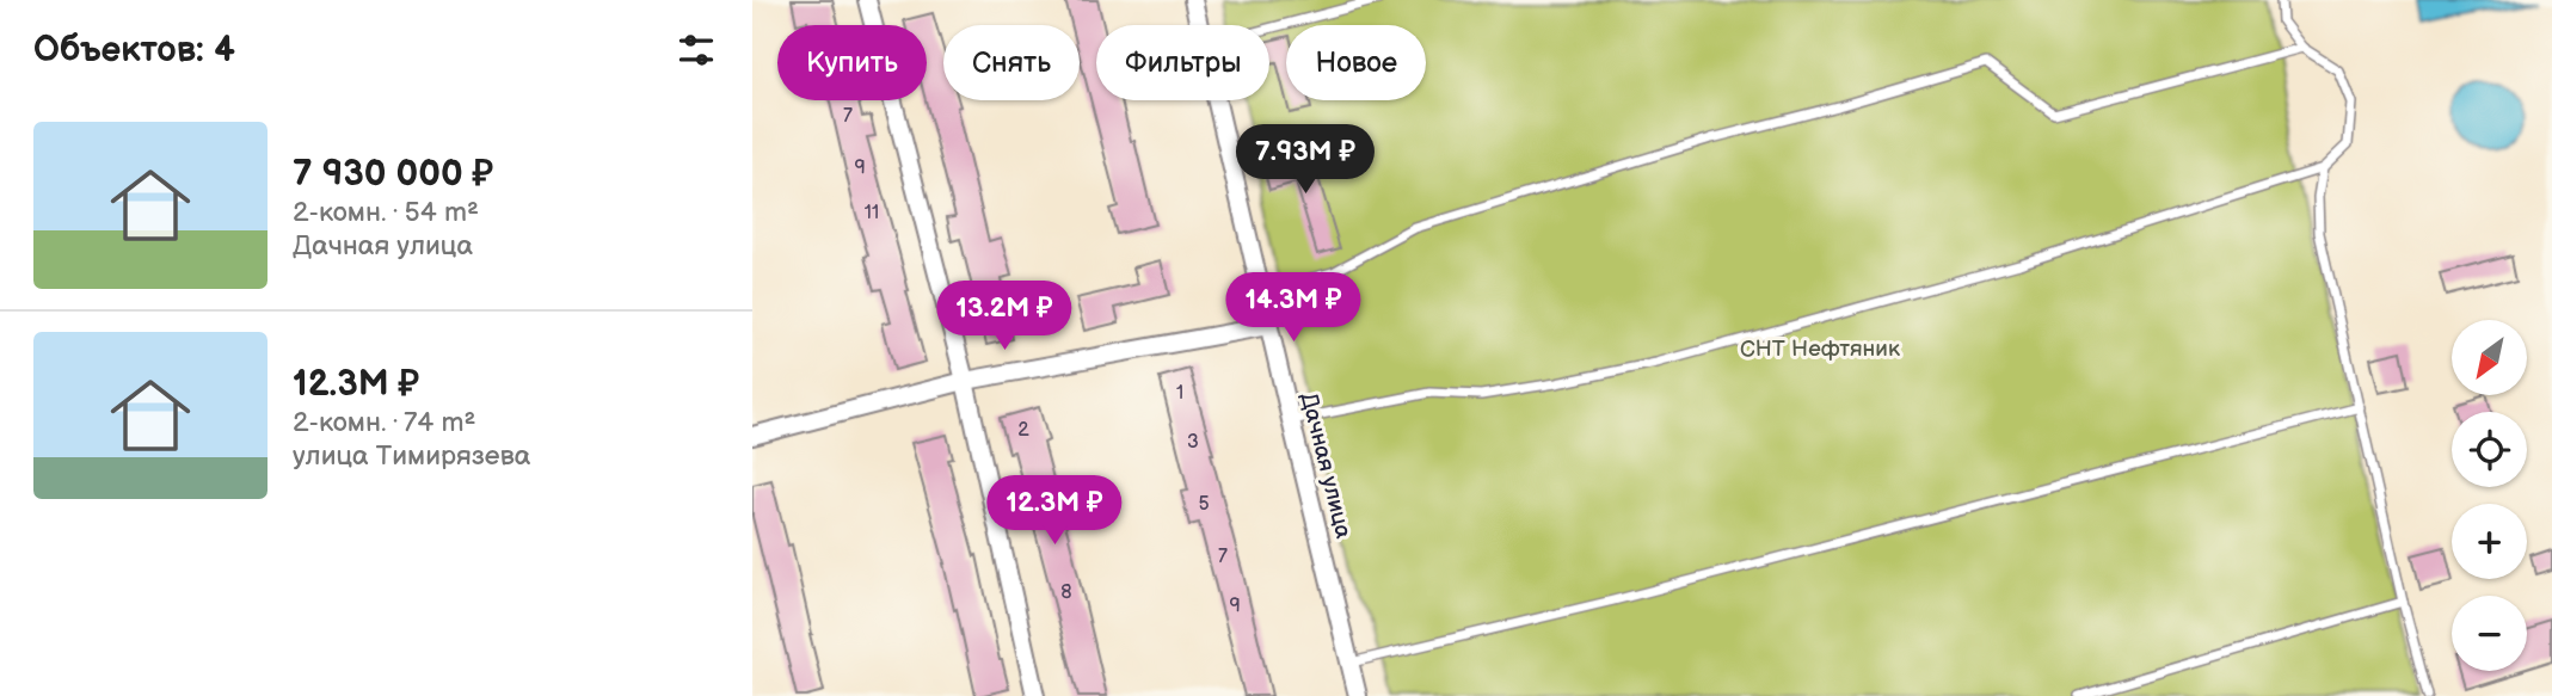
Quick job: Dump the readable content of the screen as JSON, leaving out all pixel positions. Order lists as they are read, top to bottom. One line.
{"streets":{"street":["Дачная улица"]},"parks":["СНТ Нефтяник"],"house_numbers":["7","9","11","1","2","3","5","7","8","9"],"north":"bottom left","page":{"heading":"Объектов: 4","chip":["Купить","Снять","Фильтры","Новое"],"list":[{"name":"7 930 000 ₽","note":"2-комн. · 54 m² · Дачная улица"},{"name":"12.3M ₽","note":"2-комн. · 74 m² · улица Тимирязева"}],"price":["7.93M ₽","14.3M ₽","13.2M ₽","12.3M ₽"],"map_buttons":["+","−"]}}
